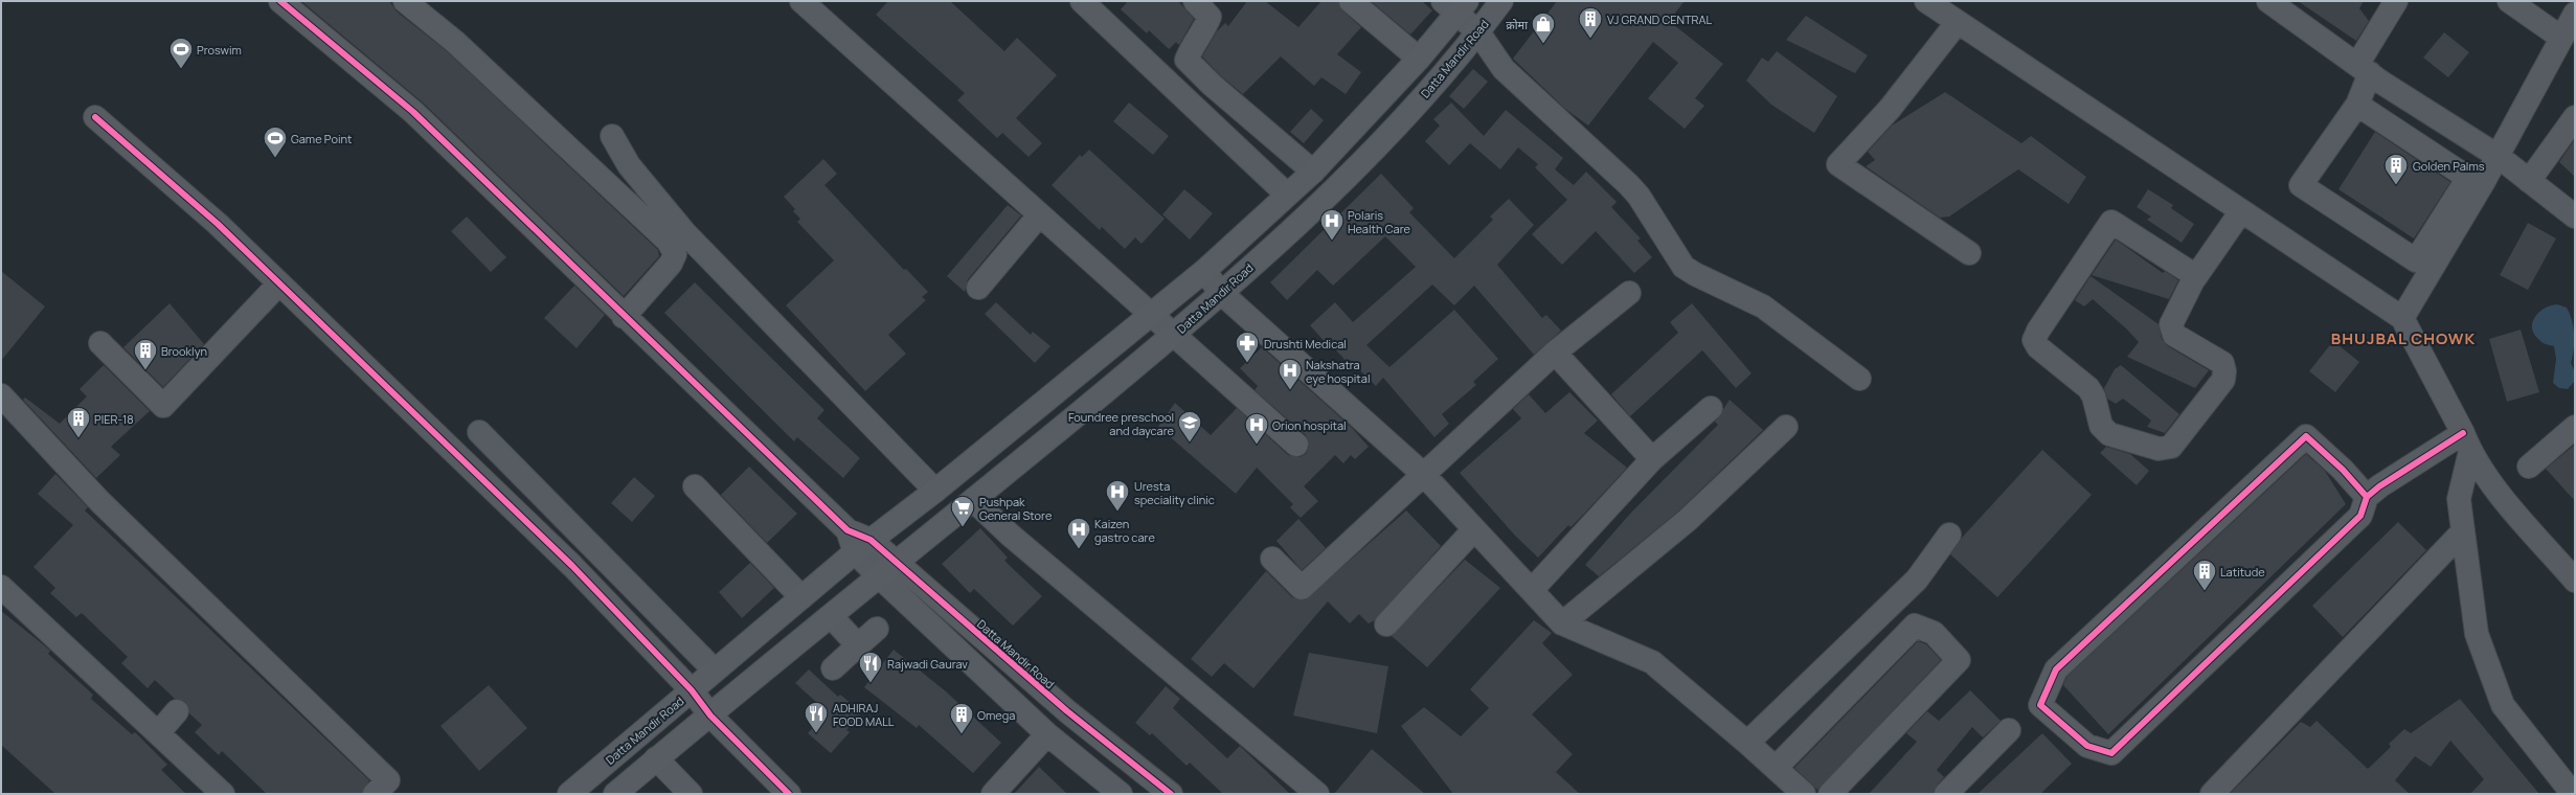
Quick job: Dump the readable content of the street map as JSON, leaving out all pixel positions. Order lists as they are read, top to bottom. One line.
{"streets":{"main road":["Datta Mandir Road"]},"districts":["BHUJBAL CHOWK"],"places":{"building":["VJ GRAND CENTRAL","Golden Palms","Brooklyn","PIER-18","Latitude","Omega"],"shop":["क्रोमा"],"sports":["Proswim","Game Point"],"hospital":["Polaris Health Care","Nakshatra eye hospital","Orion hospital","Uresta speciality clinic","Kaizen gastro care"],"pharmacy":["Drushti Medical"],"school or university":["Foundree preschool and daycare"],"supermarket":["Pushpak General Store"],"restaurant":["Rajwadi Gaurav","ADHIRAJ FOOD MALL"]}}
